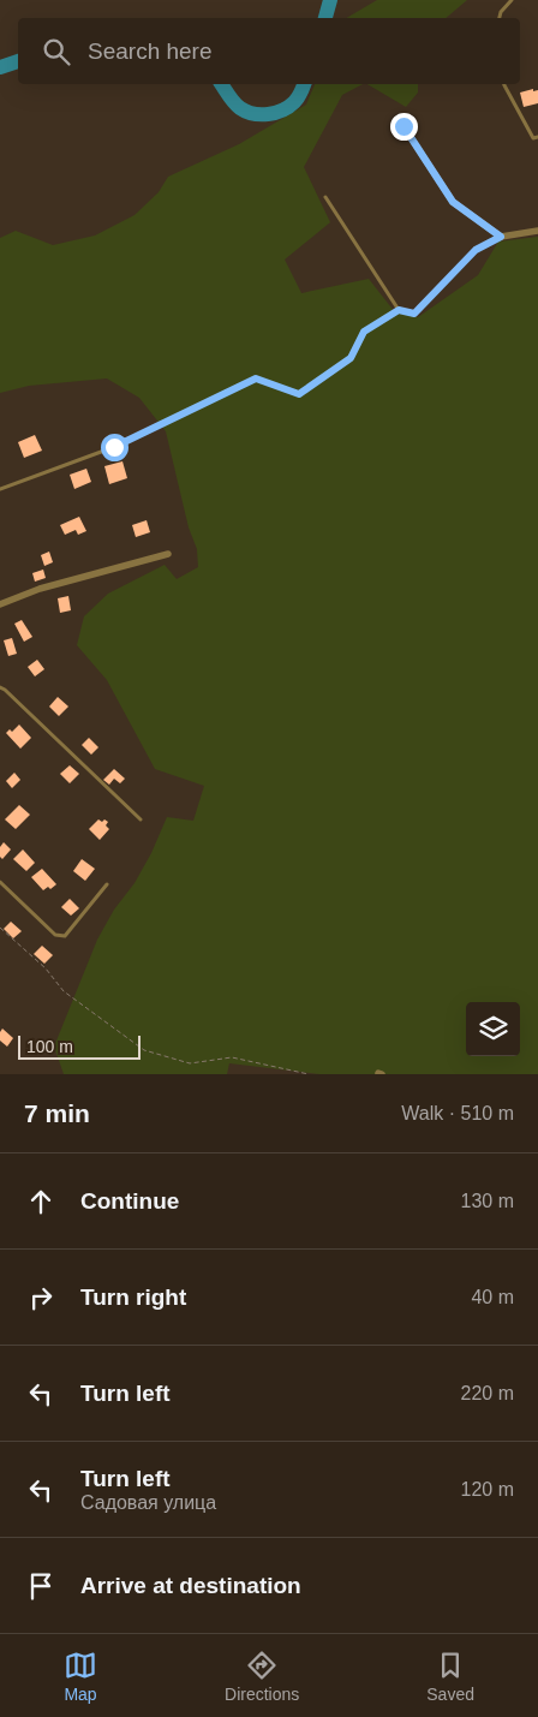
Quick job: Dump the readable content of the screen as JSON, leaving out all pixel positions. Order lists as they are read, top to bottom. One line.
{"scale_bar":"100 m","page":{"search":"Search here","scale":"100 m","heading":["7 min","Walk · 510 m"],"list":[["Continue","130 m"],["Turn right","40 m"],["Turn left","220 m"],["Turn left","Садовая улица","120 m"],"Arrive at destination"],"nav":["Map","Directions","Saved"]}}
